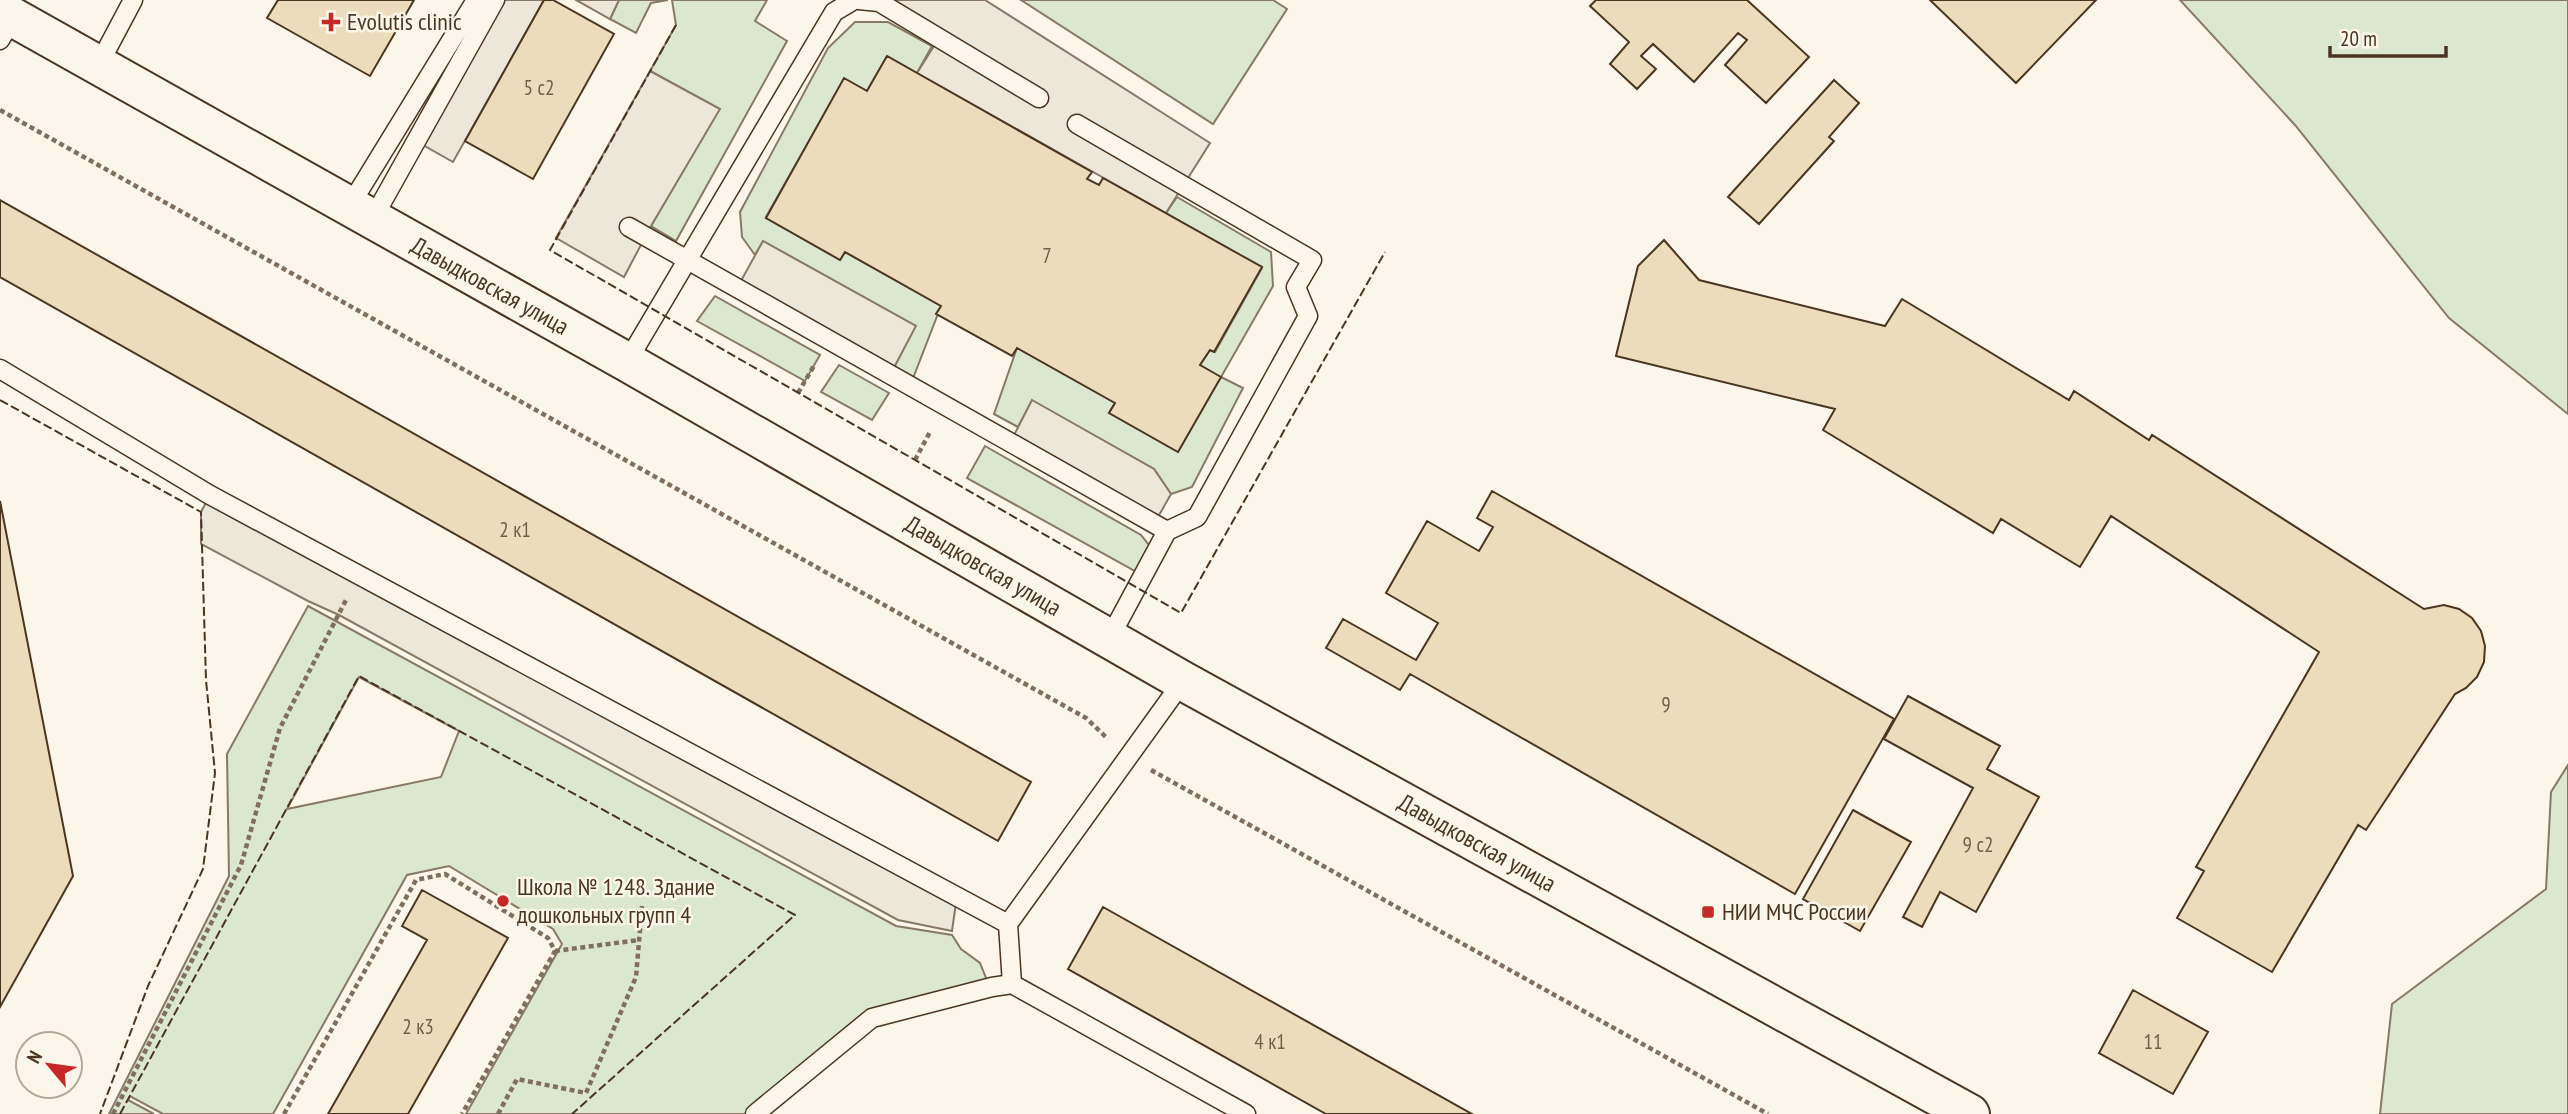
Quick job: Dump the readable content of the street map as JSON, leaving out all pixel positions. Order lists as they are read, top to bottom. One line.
{"streets":{"street":["Давыдковская улица"]},"places":{"health":["Evolutis clinic"],"other":["Школа № 1248. Здание дошкольных групп 4"],"transit":["НИИ МЧС России"]},"house_numbers":["5 с2","7","2 к1","9","9 с2","2 к3","4 к1","11"],"scale_bar":"20 m","north":"top left"}
